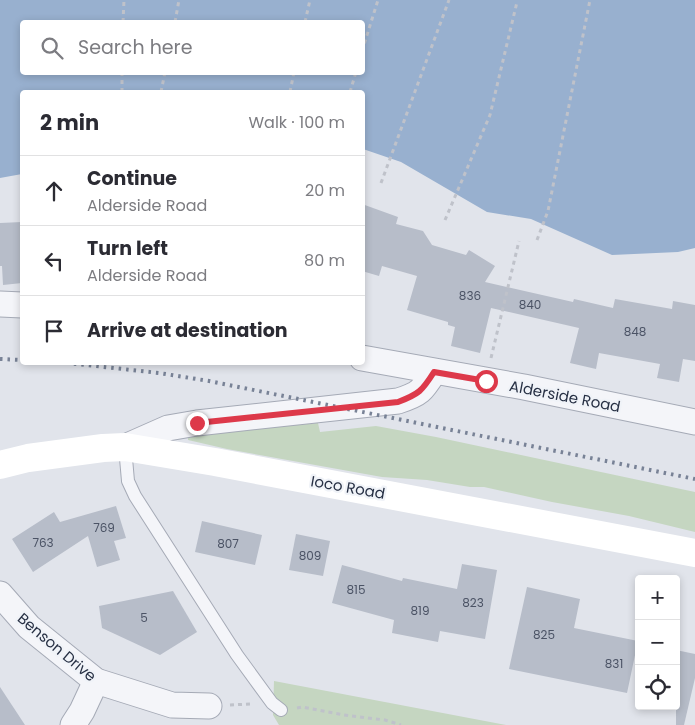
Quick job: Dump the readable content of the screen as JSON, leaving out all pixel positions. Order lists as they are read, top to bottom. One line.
{"streets":{"main road":["Ioco Road"],"street":["Alderside Road","Benson Drive"]},"house_numbers":["836","840","848","769","763","807","809","815","823","819","5","825","831"],"page":{"search":"Search here","heading":["2 min","Walk · 100 m"],"list":[["Continue","Alderside Road","20 m"],["Turn left","Alderside Road","80 m"],"Arrive at destination"],"map_buttons":["+","−"]}}
